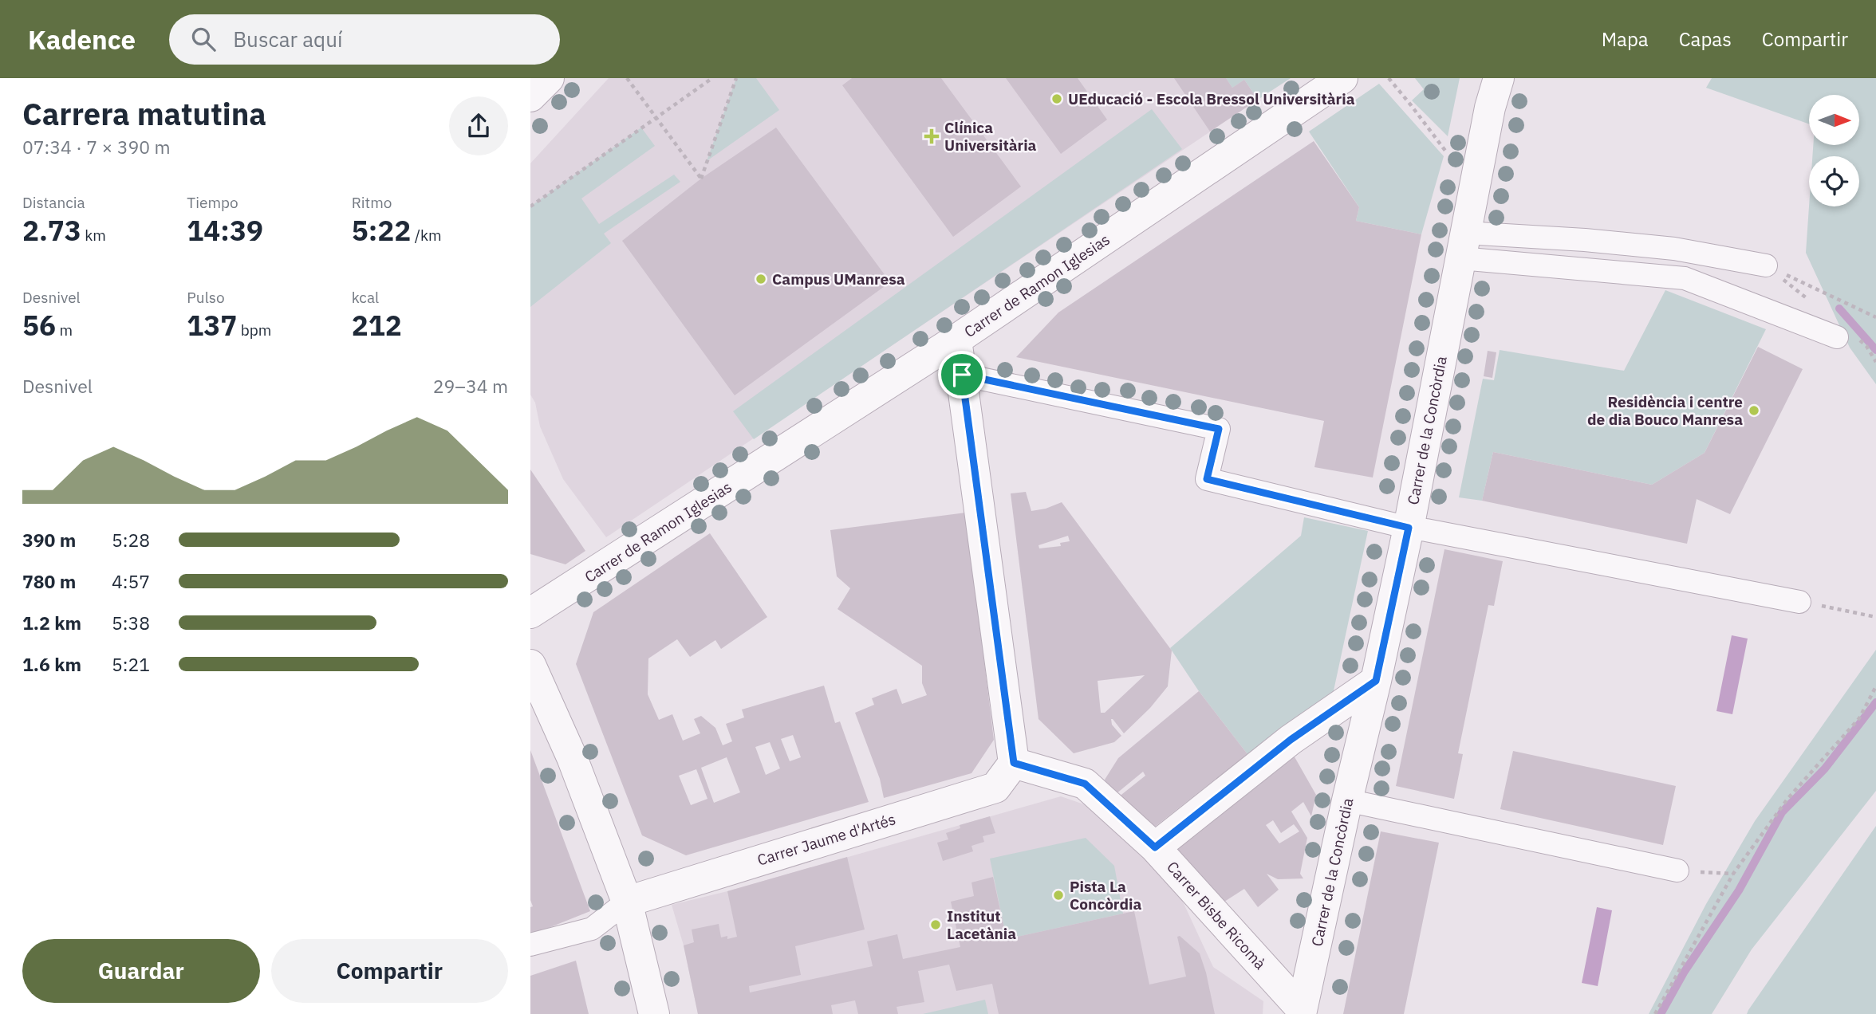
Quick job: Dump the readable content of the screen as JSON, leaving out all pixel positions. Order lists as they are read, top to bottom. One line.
{"streets":{"street":["Carrer de Ramon Iglesias","Carrer de la Concòrdia","Carrer Jaume d'Artés","Carrer Bisbe Ricomà"]},"crossings":[["Carrer de la Concòrdia","Carrer Bisbe Ricomà"],["Carrer Jaume d'Artés","Carrer Bisbe Ricomà"]],"places":{"other":["UEducació - Escola Bressol Universitària","Campus UManresa","Residència i centre de dia Bouco Manresa","Pista La Concòrdia","Institut Lacetània"],"health":["Clínica Universitària"]},"north":"right","page":{"header":"Kadence","search":"Buscar aquí","nav":["Mapa","Capas","Compartir"],"heading":["Carrera matutina","07:34 · 7 × 390 m"],"stats":[["Distancia","2.73 km"],["Tiempo","14:39"],["Ritmo","5:22 /km"],["Desnivel","56 m"],["Pulso","137 bpm"],["kcal","212"]],"chart":["Desnivel","29–34 m"],"list":[{"name":"390 m","note":"5:28"},{"name":"780 m","note":"4:57"},{"name":"1.2 km","note":"5:38"},{"name":"1.6 km","note":"5:21"}],"buttons":["Guardar","Compartir"]}}
